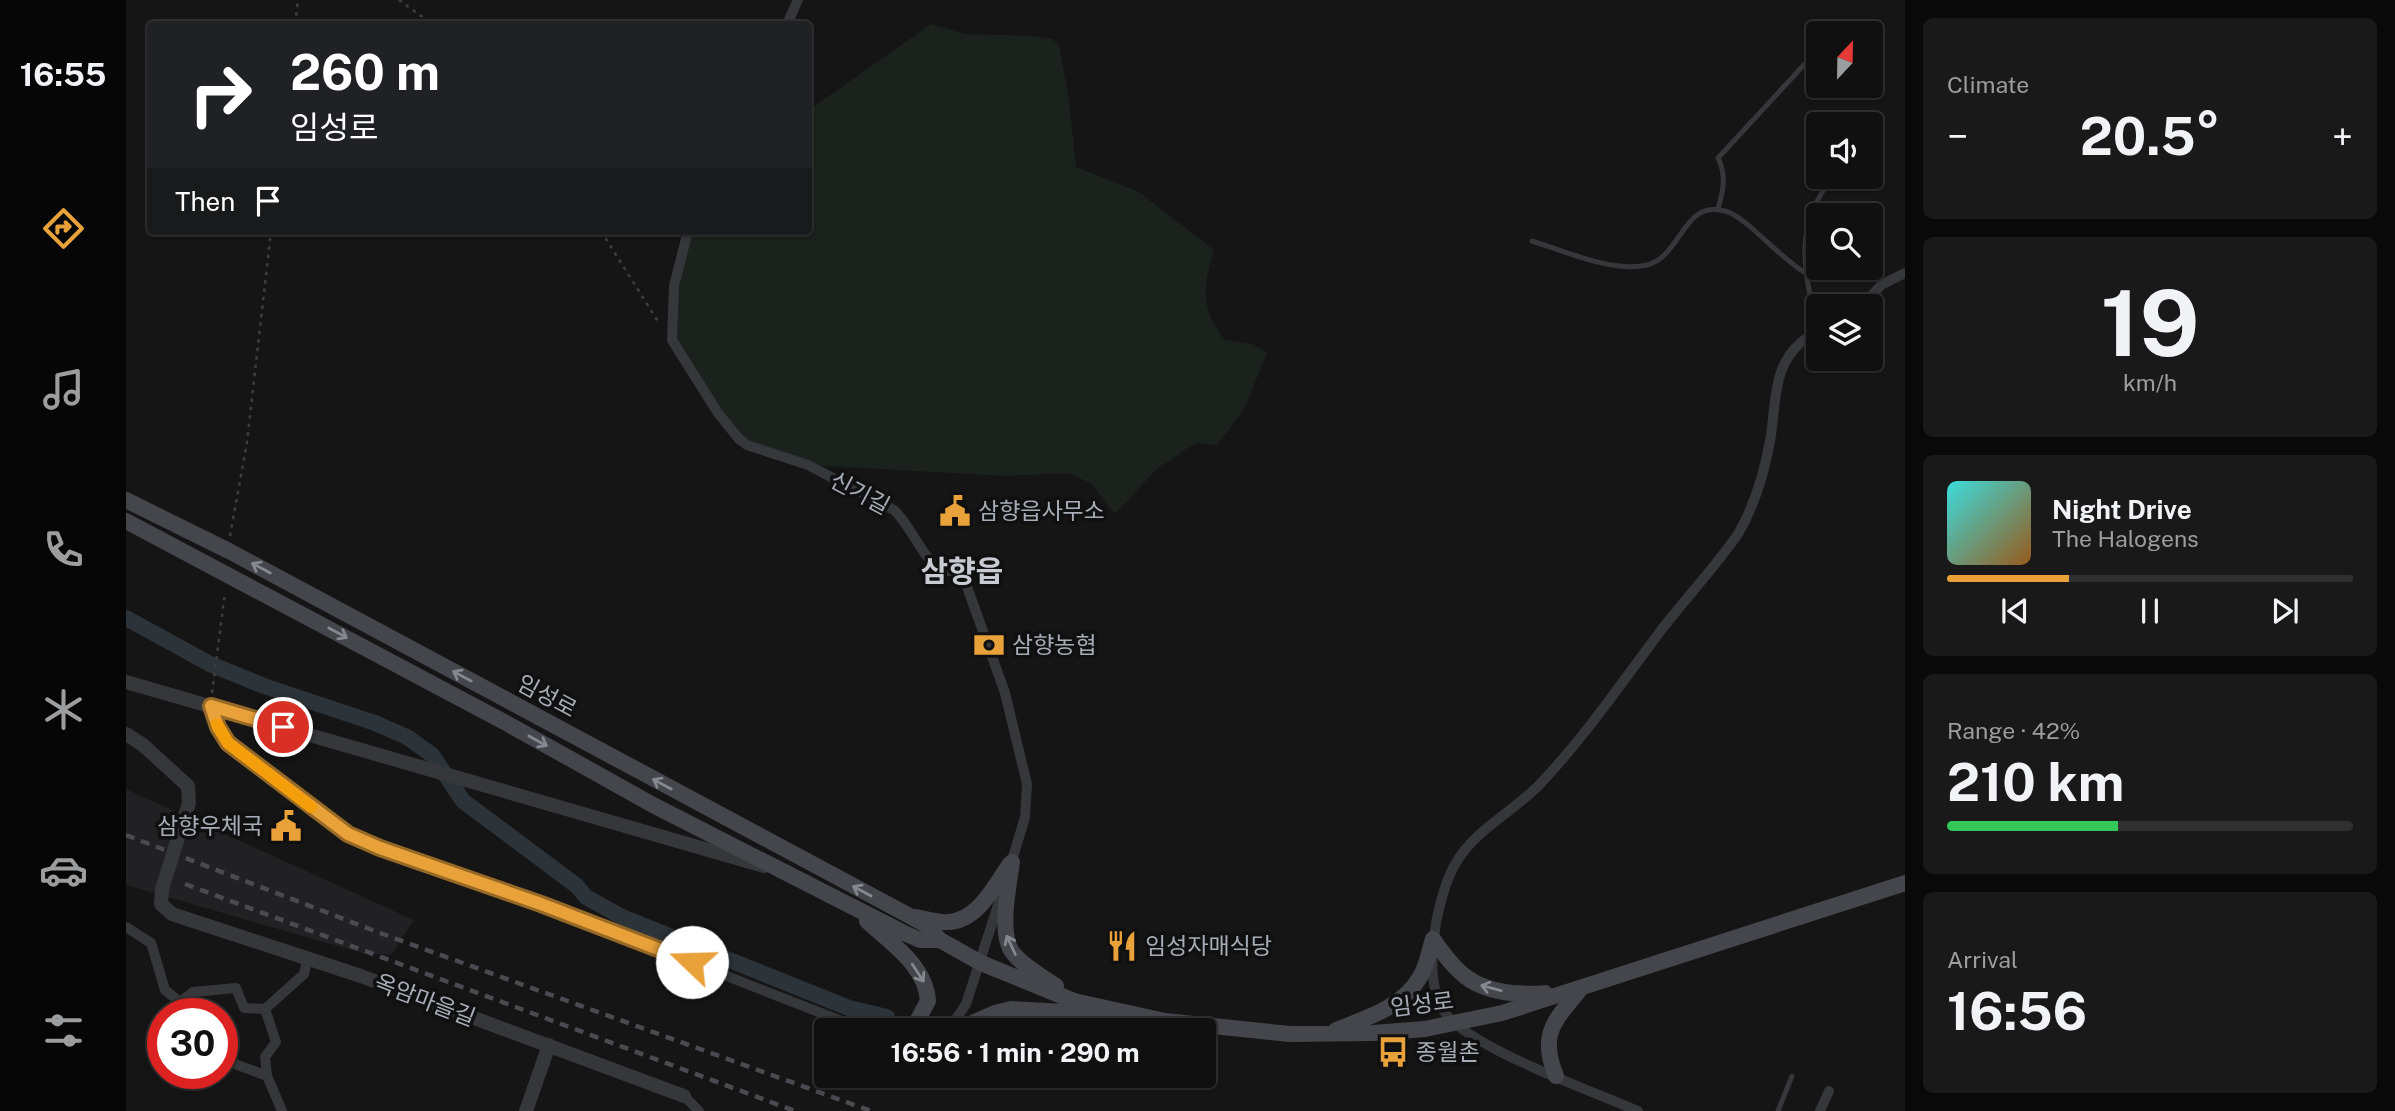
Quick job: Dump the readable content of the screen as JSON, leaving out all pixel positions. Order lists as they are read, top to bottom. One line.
{"streets":{"main road":["임성로"],"street":["신기길","옥암마을길"]},"crossings":[["신기길","임성로"]],"districts":["삼향읍"],"places":{"public building":["삼향읍사무소","삼향우체국"],"bank":["삼향농협"],"restaurant":["임성자매식당"],"bus stop":["종월촌"]},"north":"top","page":{"tabs":"16:55","tile":["Climate",["19","km/h"],["Range · 42%","210 km"],["Arrival","16:56"]],"turn":["260 m","임성로"],"heat":["−","20.5°","+"],"then":"Then","song":["Night Drive","The Halogens"],"limit":"30","trip":"16:56 · 1 min · 290 m"}}
